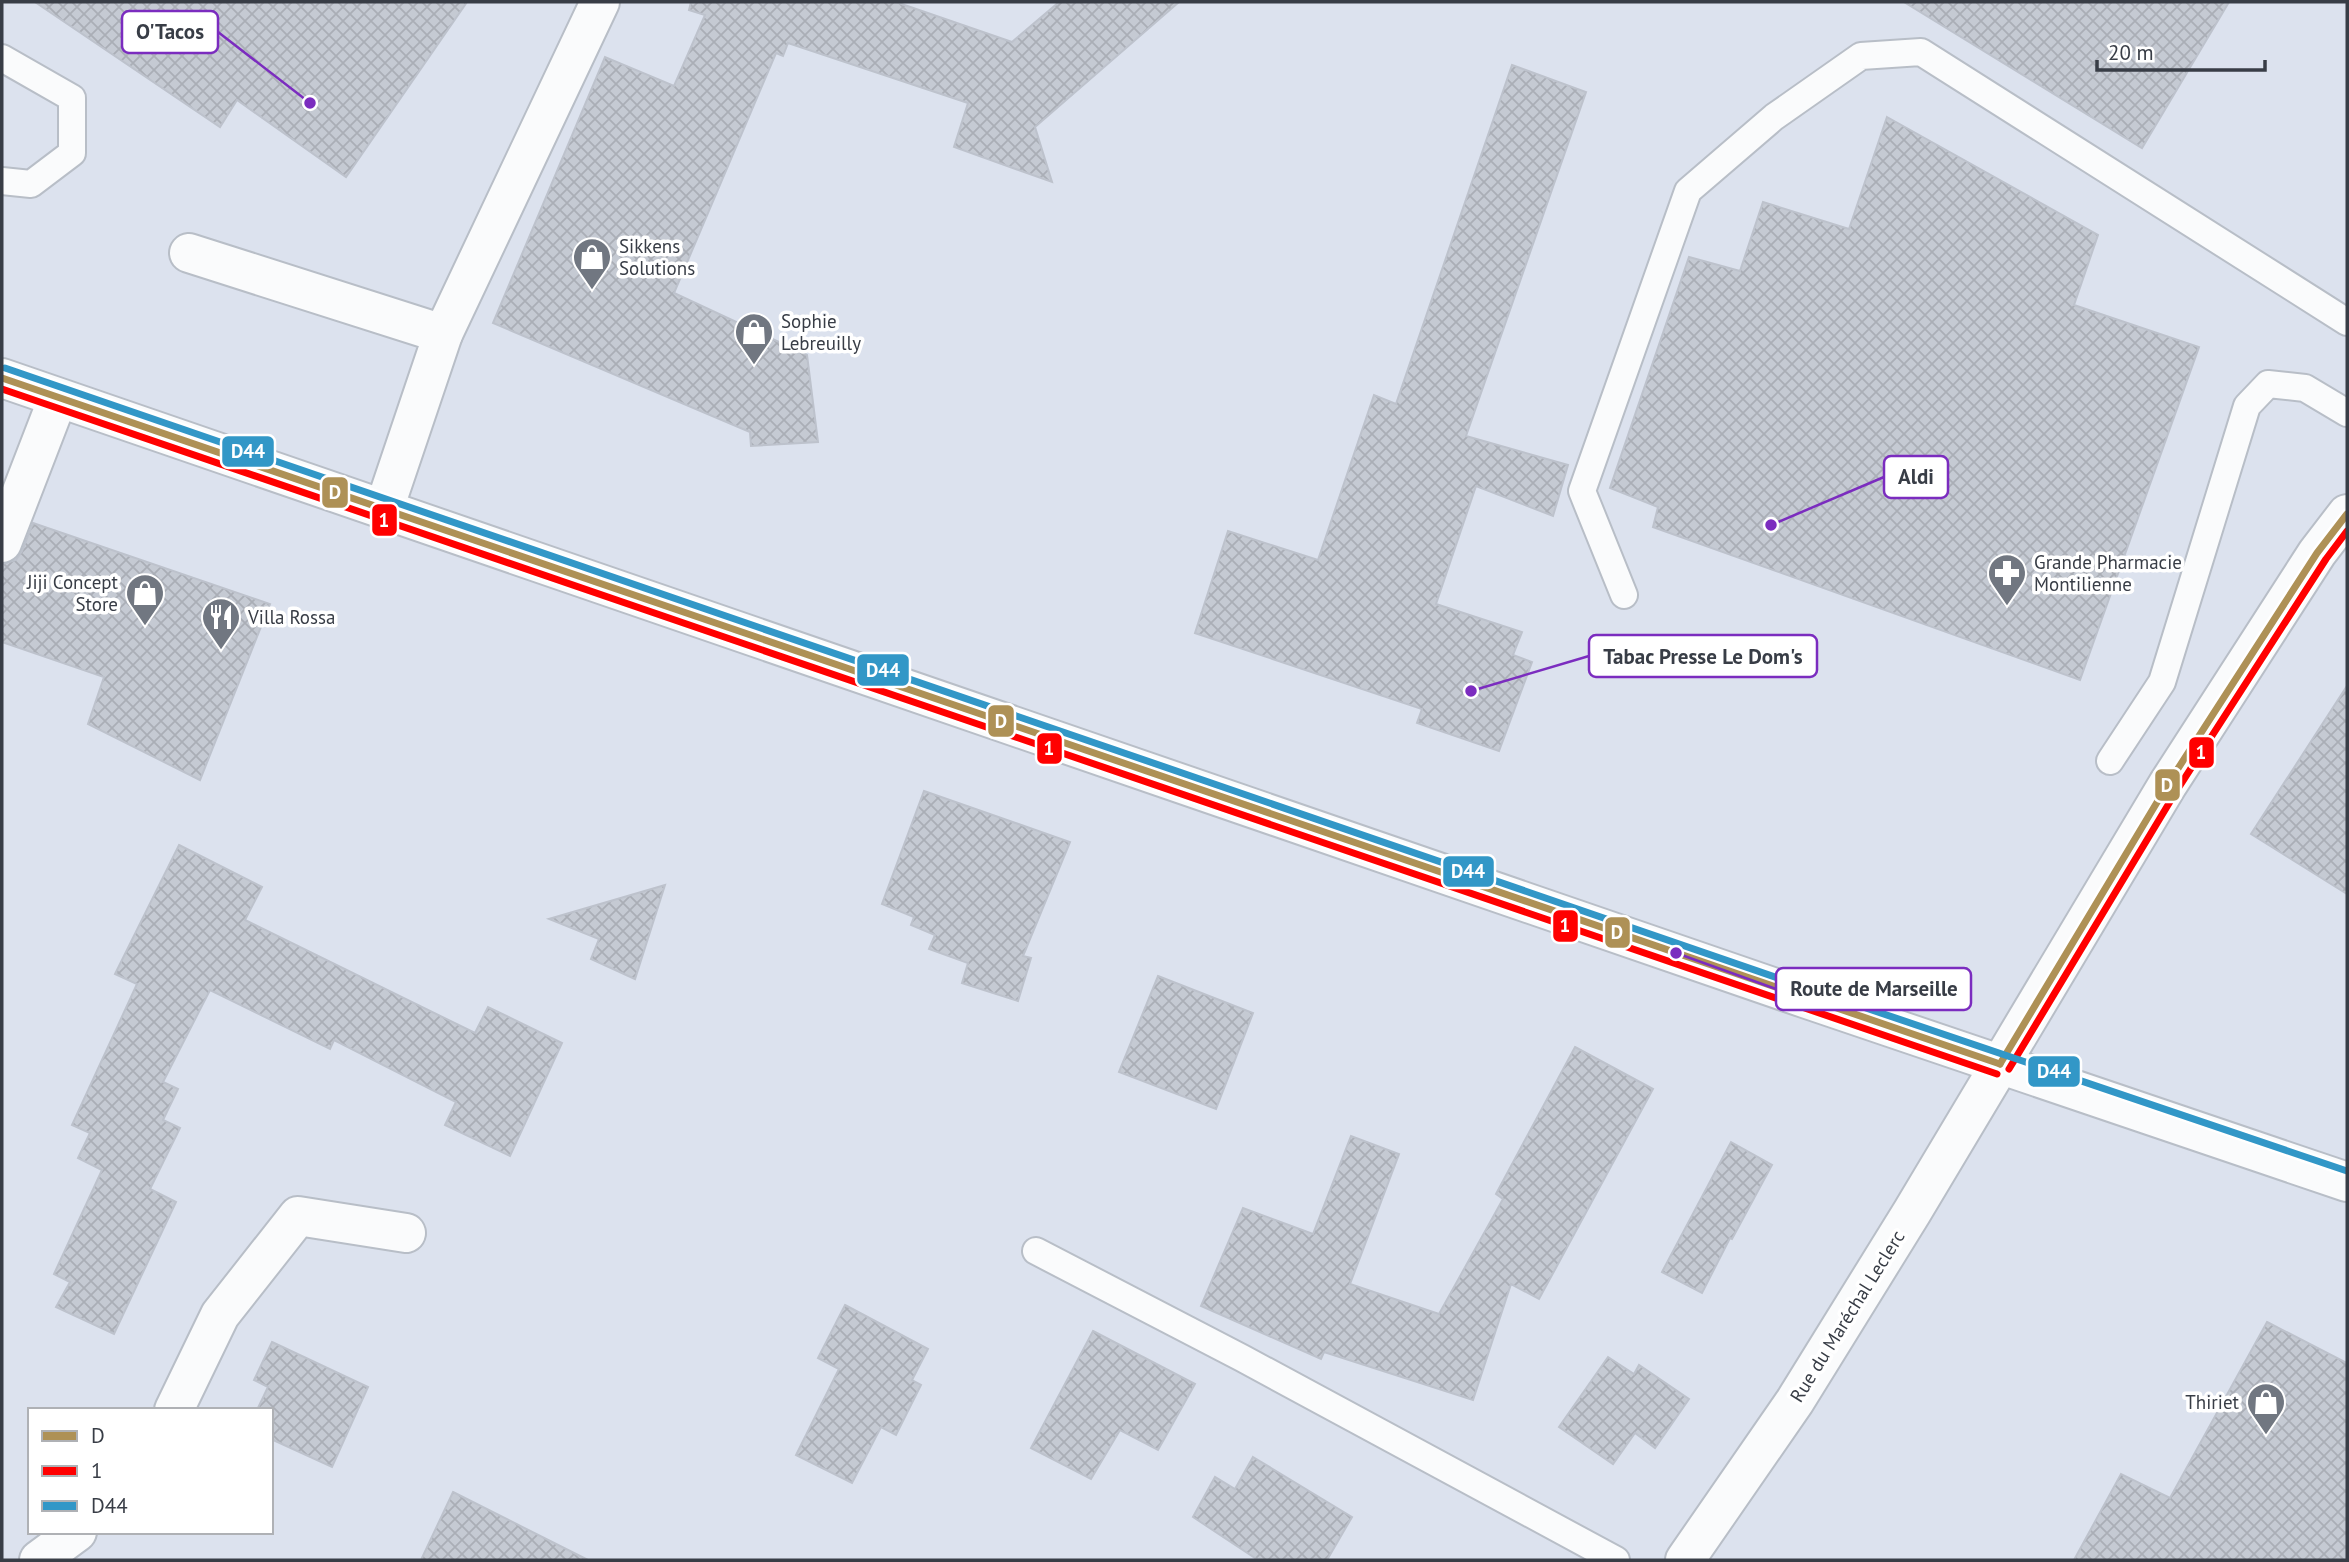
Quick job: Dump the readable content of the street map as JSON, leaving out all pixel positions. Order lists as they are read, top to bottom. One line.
{"streets":{"main road":["Rue du Maréchal Leclerc"]},"places":{"other":["O'Tacos","Aldi","Tabac Presse Le Dom's","Route de Marseille"],"shop":["Sikkens Solutions","Sophie Lebreuilly","Jiji Concept Store","Thiriet"],"pharmacy":["Grande Pharmacie Montilienne"],"restaurant":["Villa Rossa"]},"lines":["transit line D44","transit line D","transit line 1"],"legend":["D","1","D44"],"scale_bar":"20 m"}
